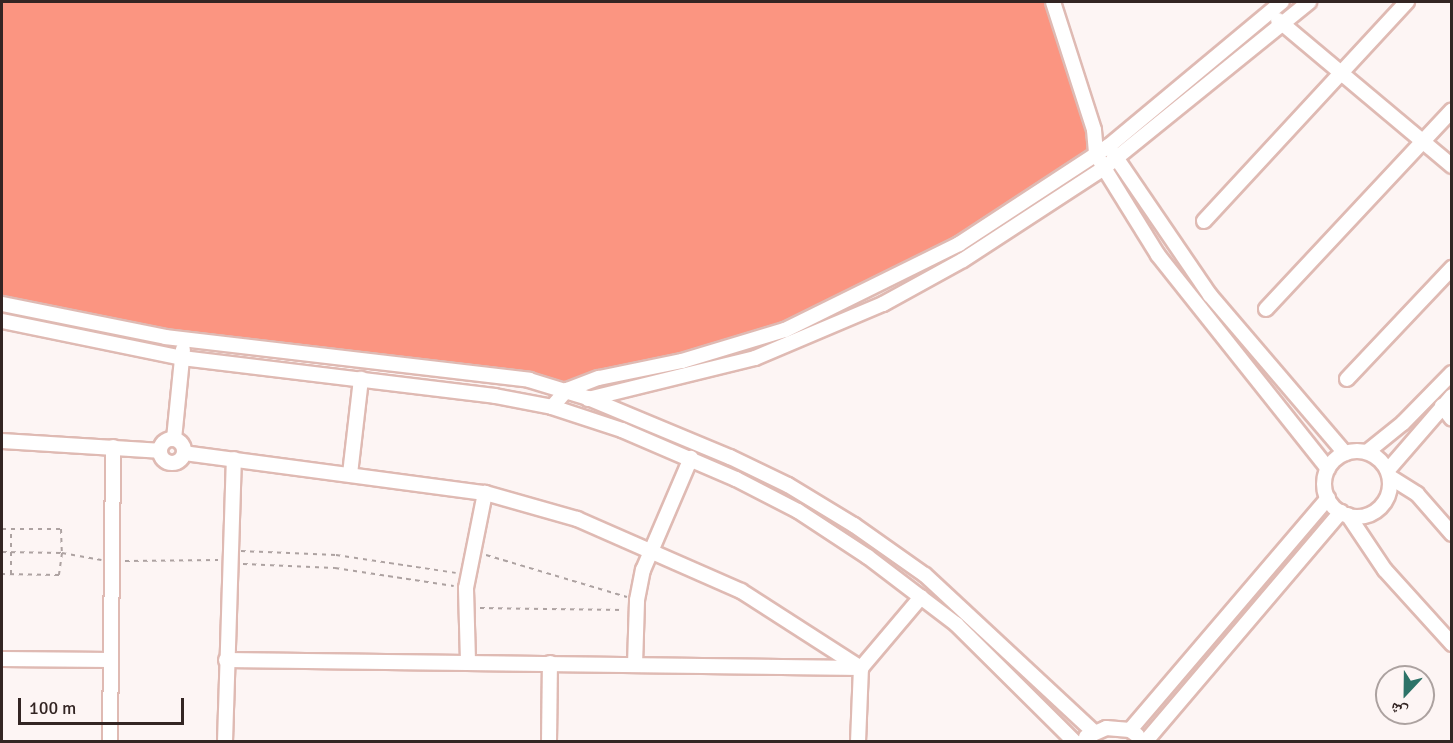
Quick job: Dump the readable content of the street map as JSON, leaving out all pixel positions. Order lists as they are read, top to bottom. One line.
{"scale_bar":"100 m","north":"bottom"}
